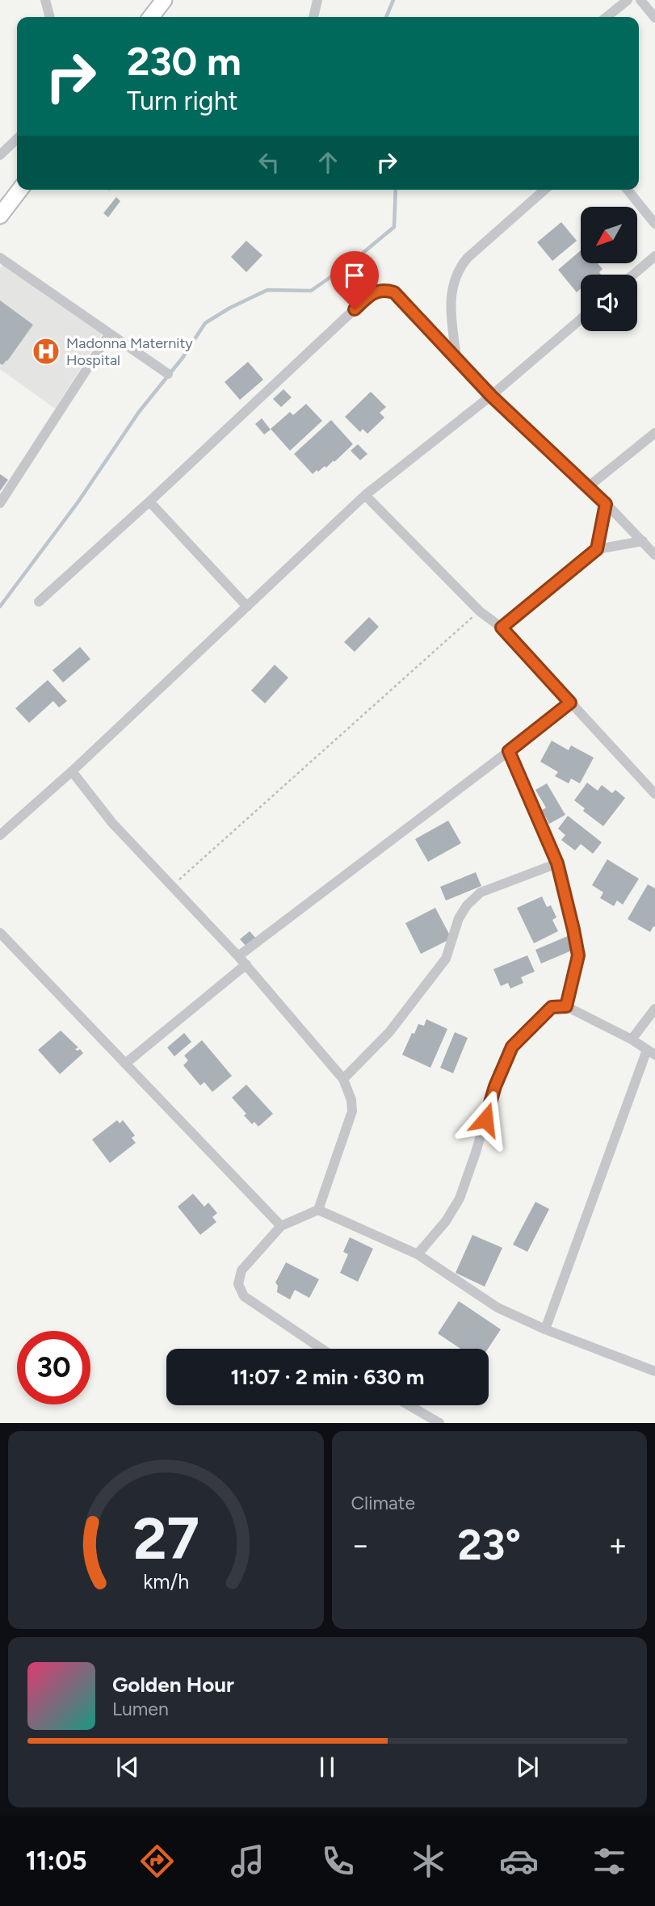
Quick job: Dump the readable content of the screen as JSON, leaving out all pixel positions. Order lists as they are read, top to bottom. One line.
{"places":{"hospital":["Madonna Maternity Hospital"]},"north":"bottom left","page":{"turn":["230 m","Turn right"],"limit":"30","trip":"11:07 · 2 min · 630 m","tile":"Climate","heat":["−","23°","+"],"song":["Golden Hour","Lumen"],"tabs":"11:05","gauge":["27","km/h"]}}
